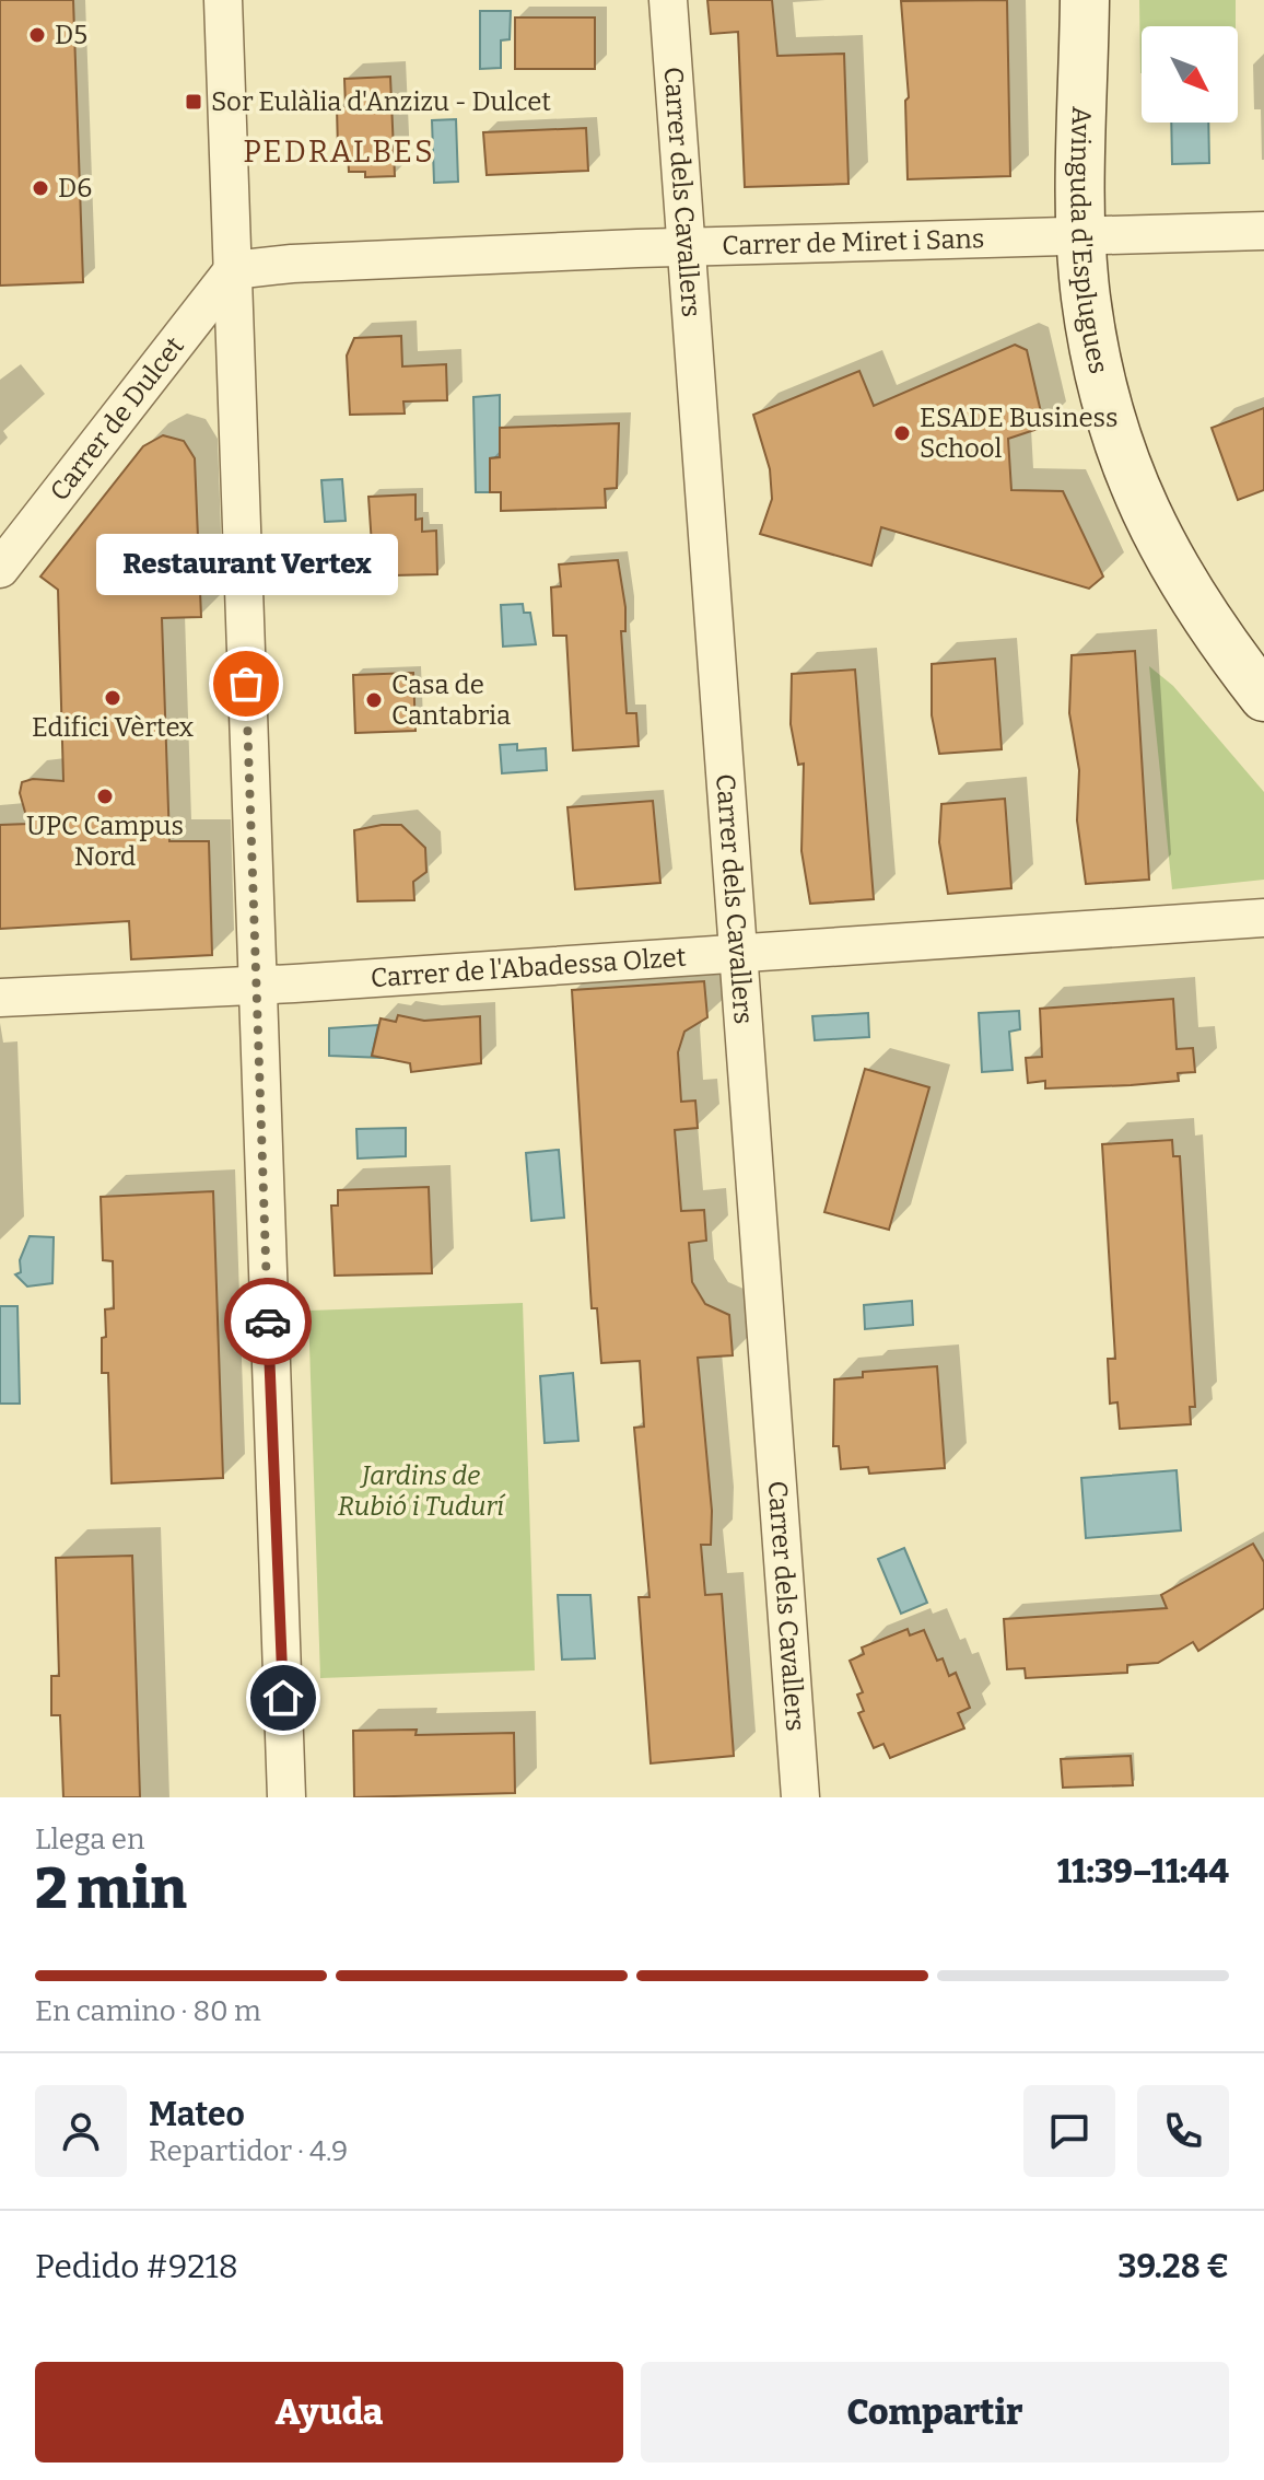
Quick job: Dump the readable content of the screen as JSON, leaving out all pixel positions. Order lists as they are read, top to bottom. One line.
{"streets":{"street":["Carrer dels Cavallers","Avinguda d'Esplugues","Carrer de Miret i Sans","Carrer de Dulcet","Carrer de l'Abadessa Olzet"]},"crossings":[["Carrer dels Cavallers","Carrer de Miret i Sans"],["Carrer dels Cavallers","Carrer de l'Abadessa Olzet"],["Avinguda d'Esplugues","Carrer de Miret i Sans"],["Carrer de Miret i Sans","Carrer de Dulcet"]],"districts":["PEDRALBES"],"parks":["Jardins de Rubió i Tudurí"],"places":{"other":["D5","D6","ESADE Business School","Restaurant Vertex","Edifici Vèrtex","Casa de Cantabria","UPC Campus Nord"],"transit":["Sor Eulàlia d'Anzizu - Dulcet"]},"north":"bottom right","page":{"bubble":"Restaurant Vertex","heading":["2 min","Llega en","11:39–11:44"],"panel":["Mateo","Repartidor · 4.9","Pedido #9218","39.28 €"],"bar":"En camino · 80 m","buttons":["Ayuda","Compartir"]}}
